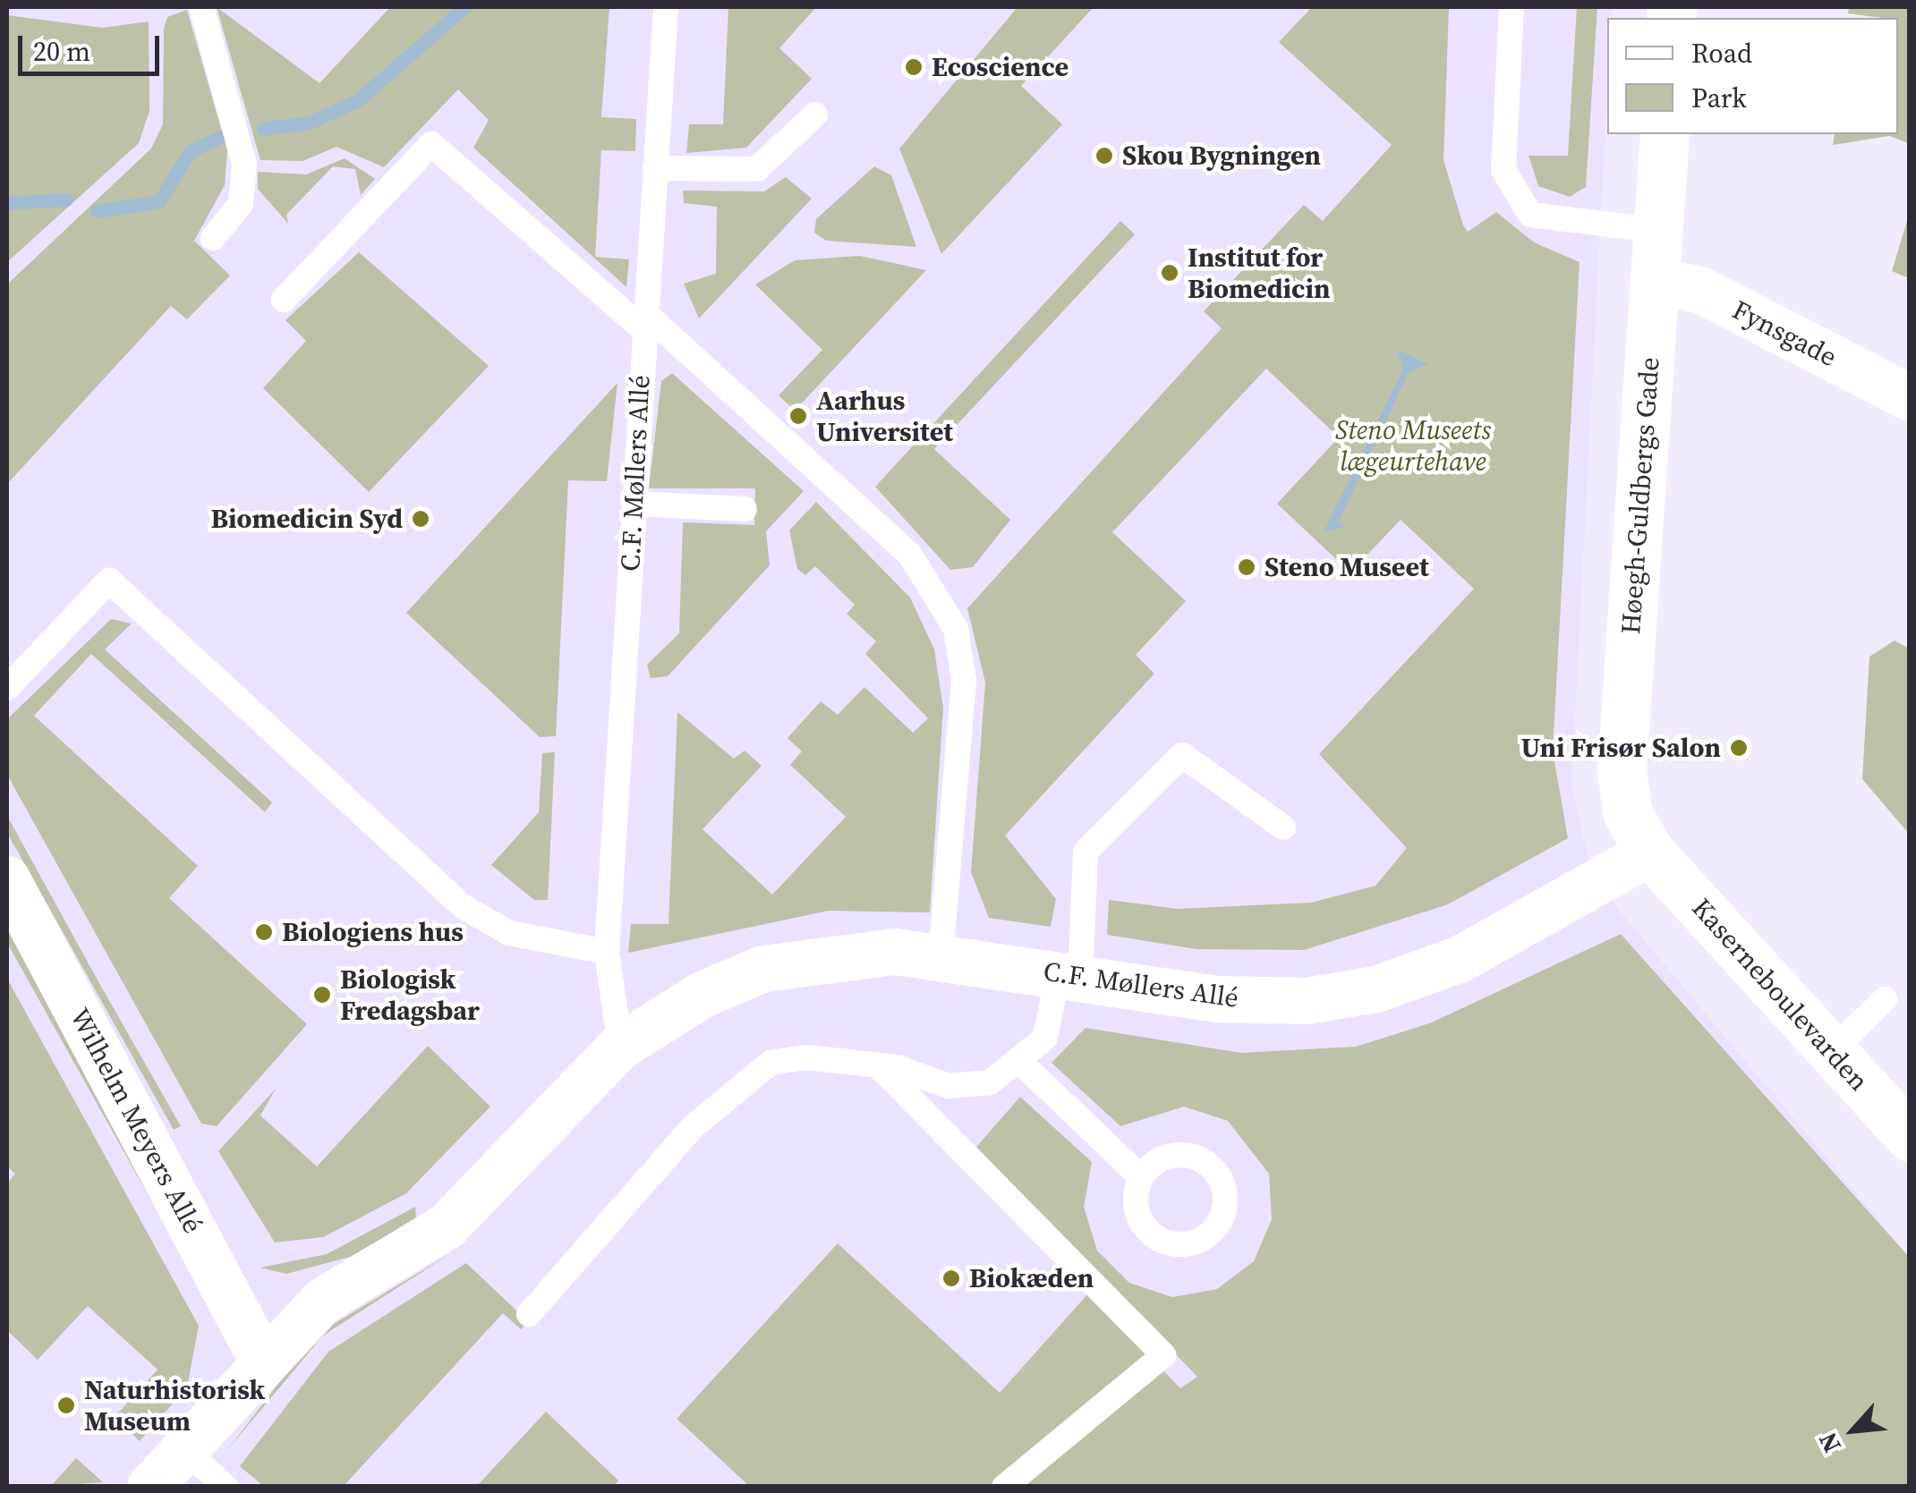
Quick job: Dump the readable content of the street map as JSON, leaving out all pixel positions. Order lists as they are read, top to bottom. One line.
{"streets":{"street":["Fynsgade","C.F. Møllers Allé","Høegh-Guldbergs Gade","Kaserneboulevarden","Wilhelm Meyers Allé"]},"crossings":[["Fynsgade","Høegh-Guldbergs Gade"],["C.F. Møllers Allé","Høegh-Guldbergs Gade"],["C.F. Møllers Allé","Kaserneboulevarden"],["C.F. Møllers Allé","Wilhelm Meyers Allé"],["Høegh-Guldbergs Gade","Kaserneboulevarden"]],"parks":["Steno Museets lægeurtehave"],"places":["Ecoscience","Skou Bygningen","Institut for Biomedicin","Aarhus Universitet","Biomedicin Syd","Steno Museet","Uni Frisør Salon","Biologiens hus","Biologisk Fredagsbar","Biokæden","Naturhistorisk Museum"],"legend":["Road","Park"],"scale_bar":"20 m","north":"bottom left"}
